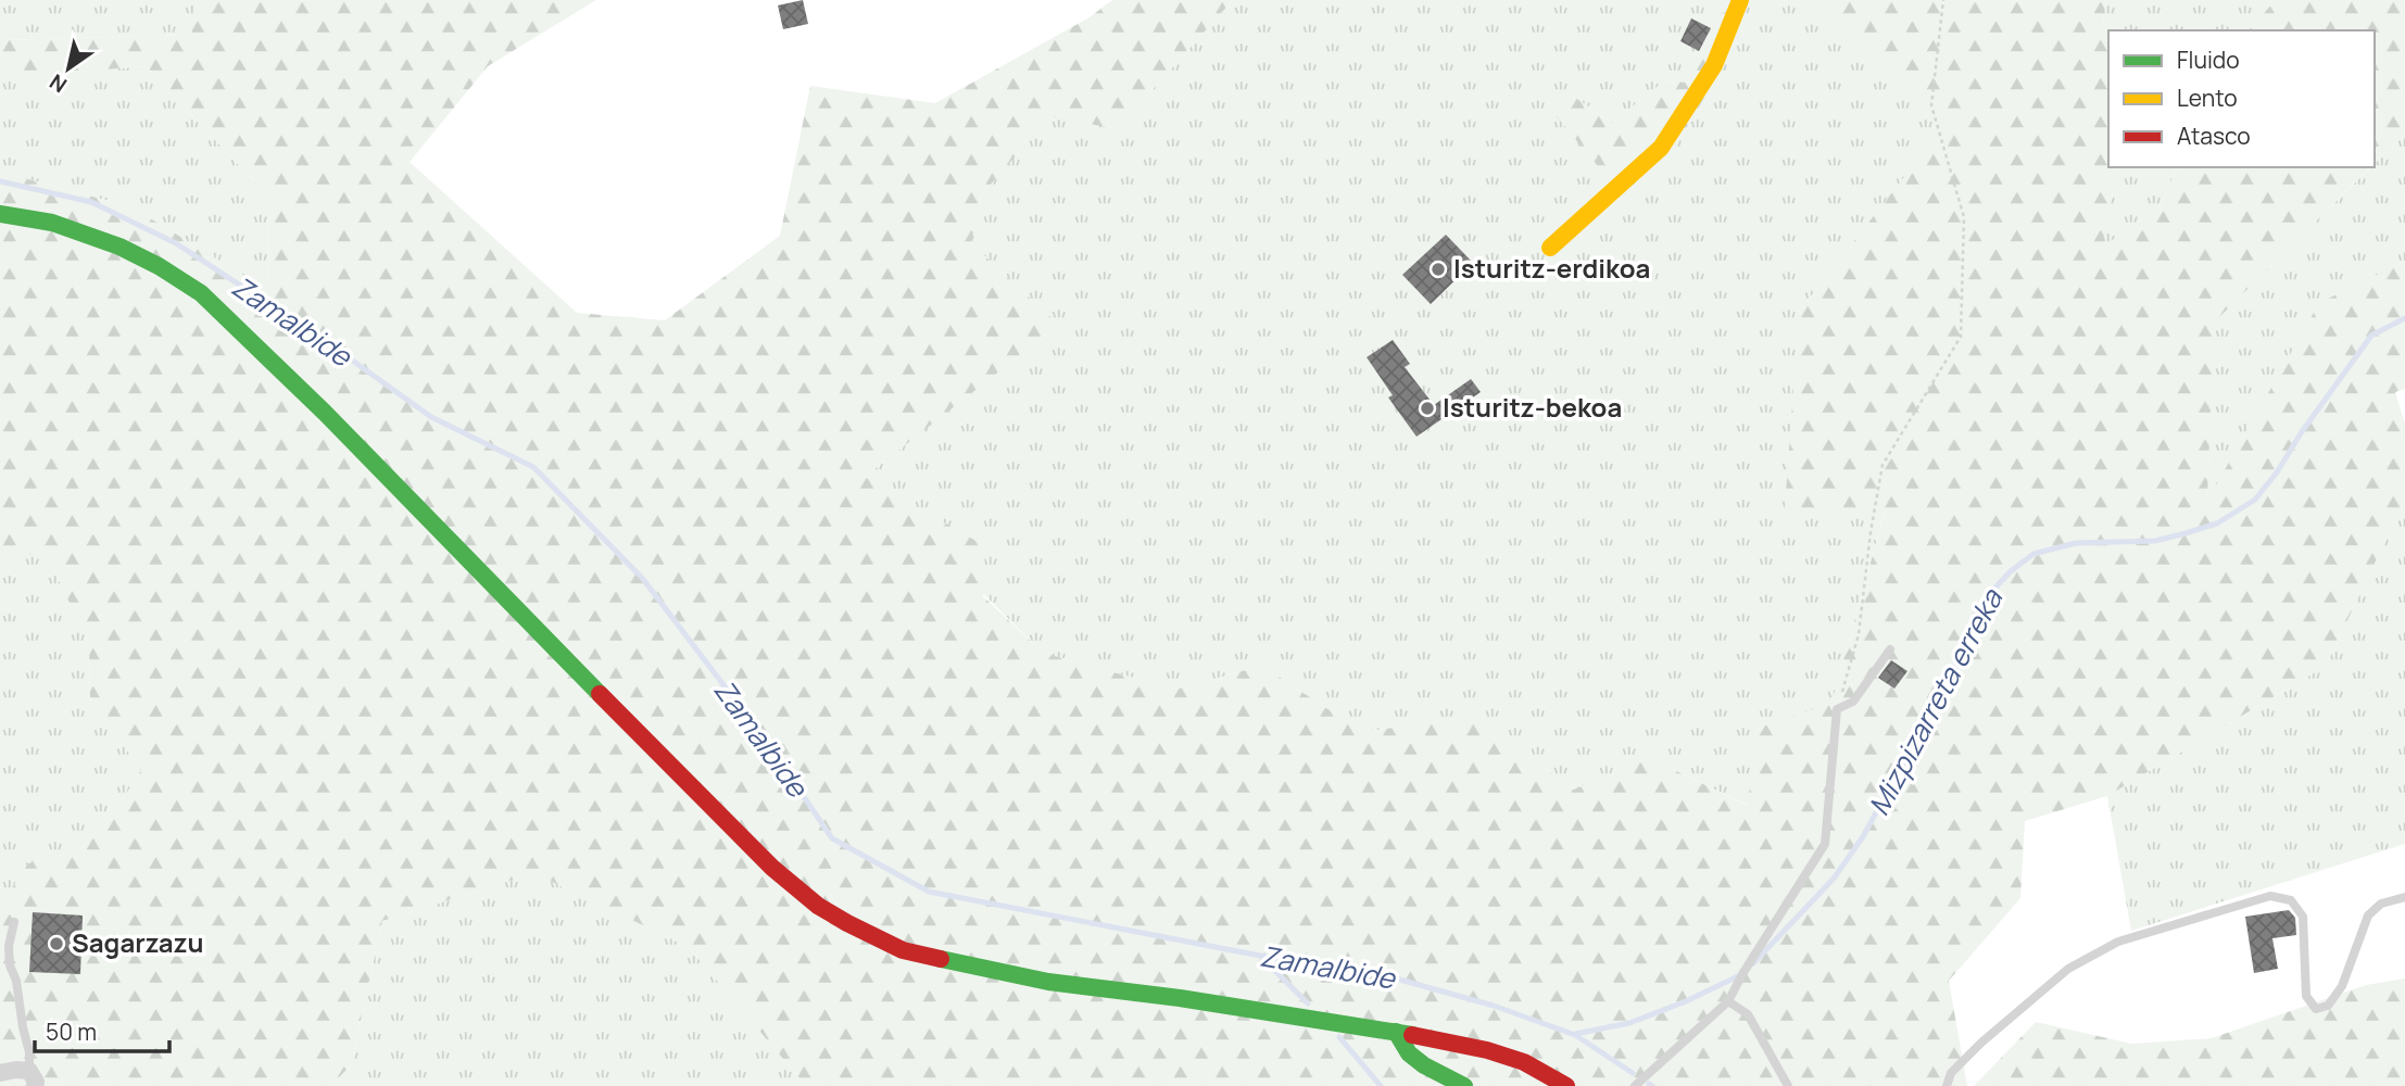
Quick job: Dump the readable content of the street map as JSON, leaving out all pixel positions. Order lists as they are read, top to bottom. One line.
{"water":["Zamalbide","Mizpizarreta erreka"],"places":["Isturitz-erdikoa","Isturitz-bekoa","Sagarzazu"],"legend":["Fluido","Lento","Atasco"],"scale_bar":"50 m","north":"bottom left"}
